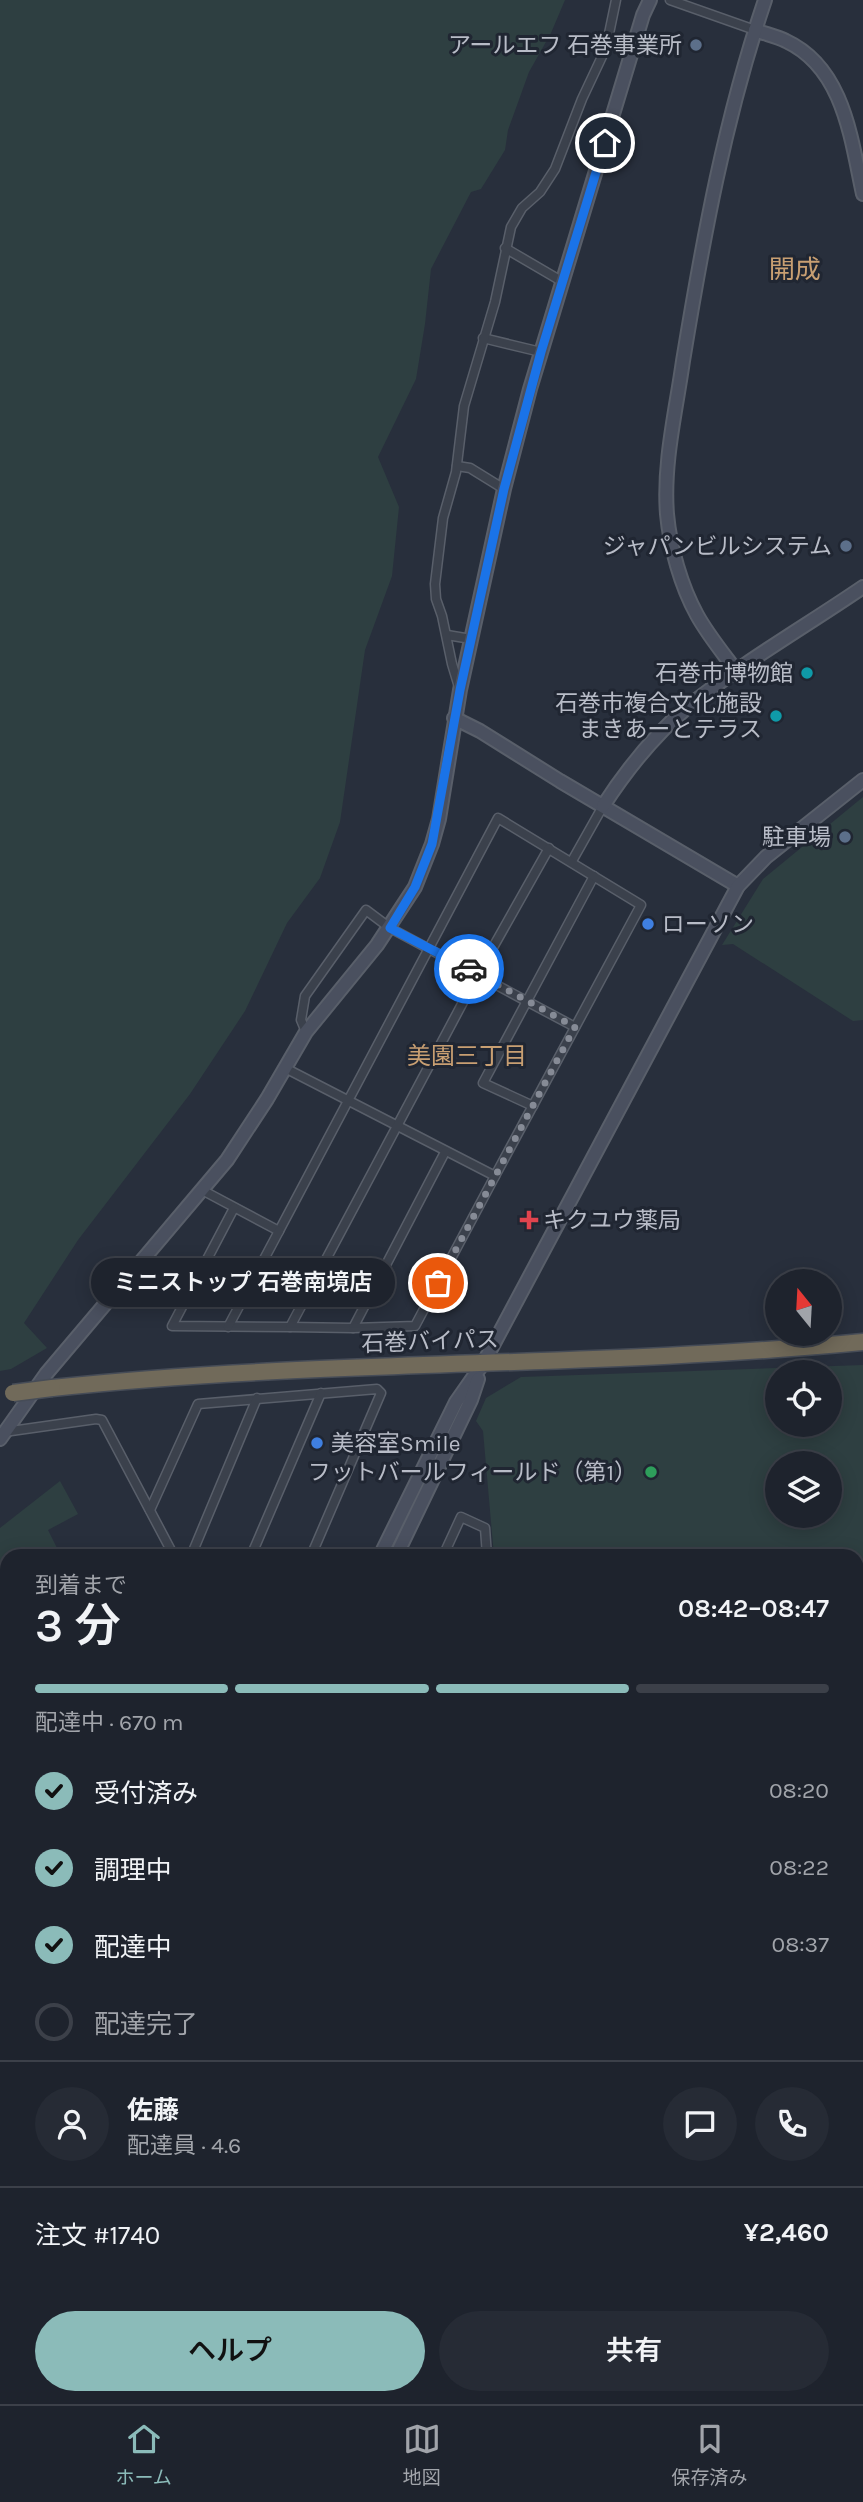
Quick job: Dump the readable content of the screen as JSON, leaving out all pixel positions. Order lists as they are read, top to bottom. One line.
{"streets":{"highway":["石巻バイパス"]},"districts":["開成","美園三丁目"],"places":{"other":["アールエフ 石巻事業所","ジャパンビルシステム","石巻市博物館","石巻市複合文化施設 まきあーとテラス","駐車場","ローソン","ミニストップ 石巻南境店","美容室Smile","フットバールフィールド（第1）"],"health":["キクユウ薬局"]},"north":"top","page":{"bubble":"ミニストップ 石巻南境店","heading":["3 分","到着まで","08:42–08:47"],"panel":["佐藤","配達員 · 4.6","注文 #1740","¥2,460"],"bar":"配達中 · 670 m","list":[["受付済み","08:20"],["調理中","08:22"],["配達中","08:37"],"配達完了"],"buttons":["ヘルプ","共有"],"tabs":["ホーム","地図","保存済み"]}}
